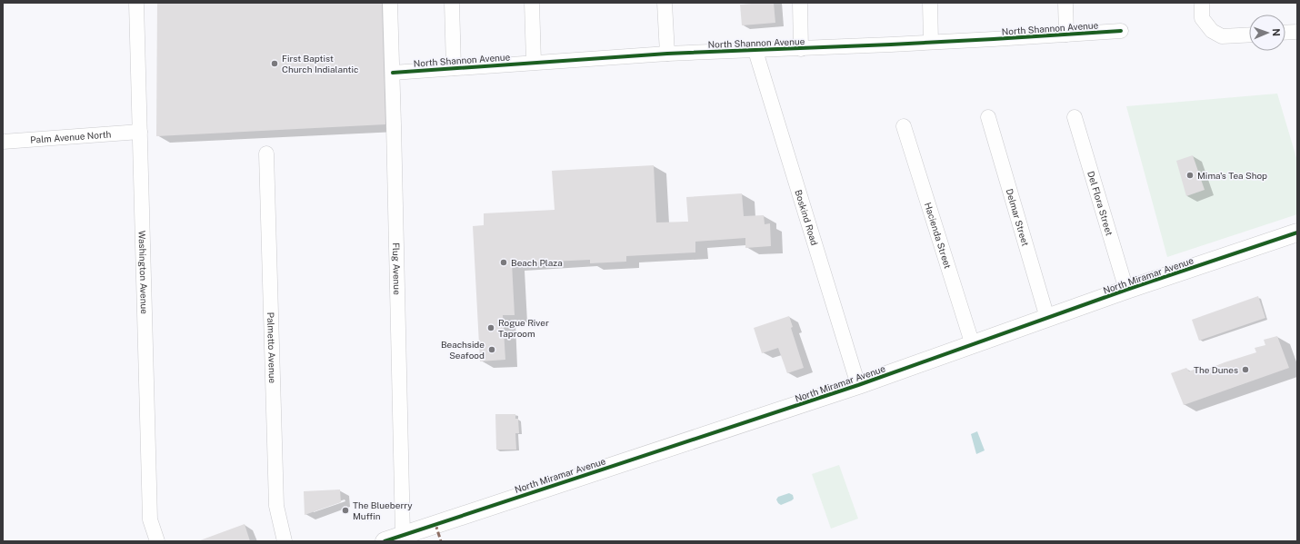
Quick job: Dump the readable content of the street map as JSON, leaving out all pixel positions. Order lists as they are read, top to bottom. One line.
{"streets":{"main road":["North Miramar Avenue"],"street":["North Shannon Avenue","Palm Avenue North","Del Flora Street","Boskind Road","Delmar Street","Hacienda Street","Flug Avenue","Washington Avenue","Palmetto Avenue"]},"crossings":[["North Shannon Avenue","Boskind Road"],["North Shannon Avenue","Flug Avenue"],["Palm Avenue North","Washington Avenue"],["Del Flora Street","North Miramar Avenue"],["Boskind Road","North Miramar Avenue"],["Delmar Street","North Miramar Avenue"],["Hacienda Street","North Miramar Avenue"],["Flug Avenue","North Miramar Avenue"]],"places":["First Baptist Church Indialantic","Mima's Tea Shop","Beach Plaza","Rogue River Taproom","Beachside Seafood","The Dunes","The Blueberry Muffin"],"north":"right"}
